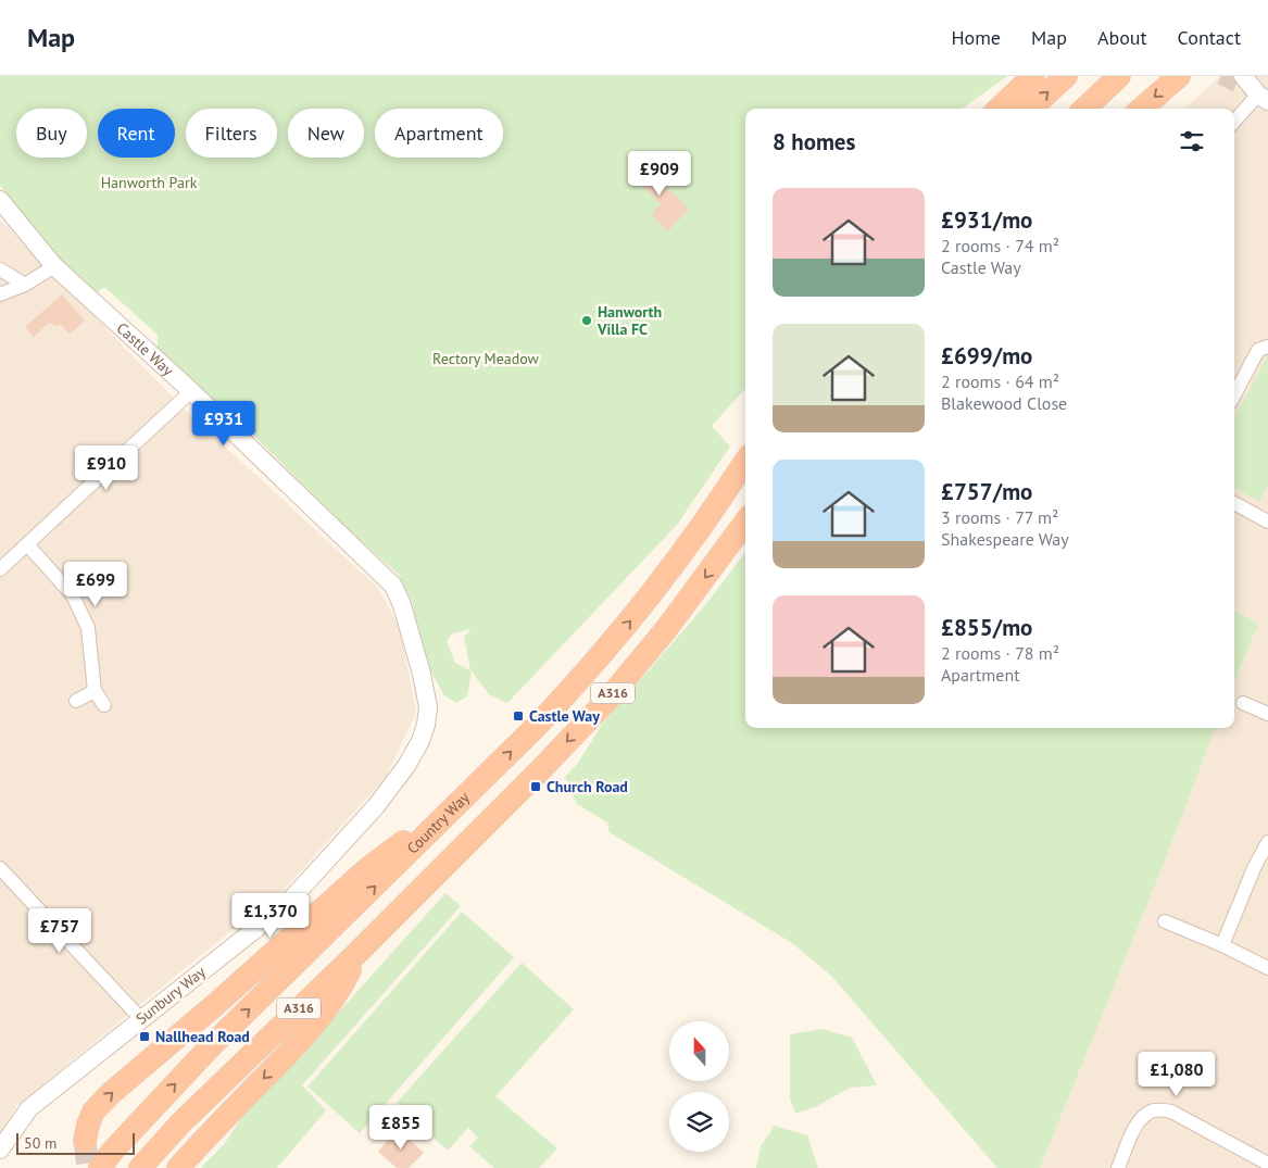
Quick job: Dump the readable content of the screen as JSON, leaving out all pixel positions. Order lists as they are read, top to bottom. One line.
{"streets":{"highway":["A316","Country Way"],"street":["Castle Way","Sunbury Way"]},"crossings":[["Castle Way","Sunbury Way"]],"parks":["Hanworth Park","Rectory Meadow"],"places":{"other":["Hanworth Villa FC"],"transit":["Castle Way","Church Road","Nallhead Road"]},"scale_bar":"50 m","north":"top","page":{"header":"Map","nav":["Home","Map","About","Contact"],"chip":["Buy","Rent","Filters","New","Apartment"],"heading":"8 homes","price":["£909","£931","£910","£699","£1,370","£757","£1,080","£855"],"list":[{"name":"£931/mo","note":"2 rooms · 74 m² · Castle Way"},{"name":"£699/mo","note":"2 rooms · 64 m² · Blakewood Close"},{"name":"£757/mo","note":"3 rooms · 77 m² · Shakespeare Way"},{"name":"£855/mo","note":"2 rooms · 78 m² · Apartment"}],"scale":"50 m"}}
